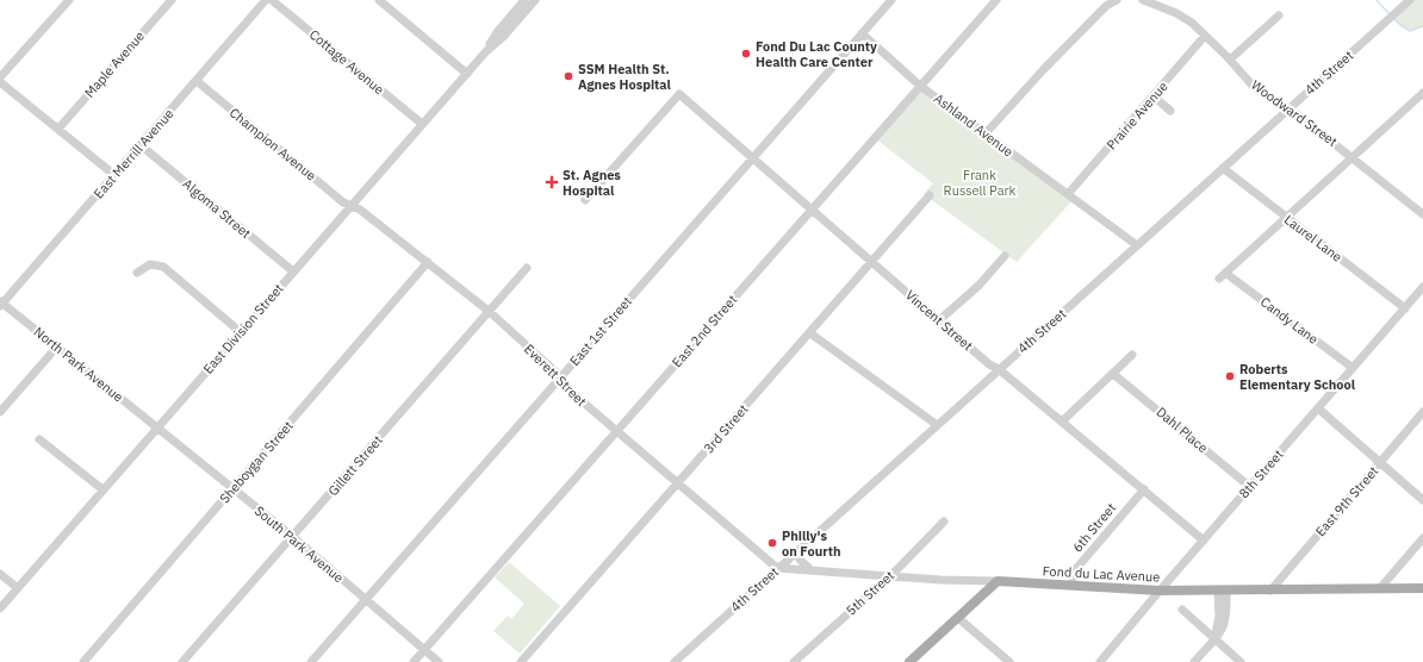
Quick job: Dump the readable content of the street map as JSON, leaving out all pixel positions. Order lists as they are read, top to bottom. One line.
{"streets":{"main road":["Fond du Lac Avenue"],"street":["Cottage Avenue","Maple Avenue","4th Street","Woodward Street","Prairie Avenue","Ashland Avenue","Champion Avenue","East Merrill Avenue","Algoma Street","Laurel Lane","Vincent Street","Candy Lane","East Division Street","East 1st Street","East 2nd Street","North Park Avenue","Everett Street","3rd Street","Dahl Place","Sheboygan Street","Gillett Street","8th Street","East 9th Street","6th Street","South Park Avenue","5th Street"]},"crossings":[["Cottage Avenue","East Division Street"],["4th Street","Woodward Street"],["4th Street","Ashland Avenue"],["4th Street","Laurel Lane"],["4th Street","Vincent Street"],["4th Street","Everett Street"],["4th Street","Fond du Lac Avenue"],["Woodward Street","Prairie Avenue"],["Prairie Avenue","Ashland Avenue"],["Ashland Avenue","East 1st Street"],["Ashland Avenue","East 2nd Street"],["Champion Avenue","East Merrill Avenue"],["Champion Avenue","East Division Street"],["Champion Avenue","Everett Street"],["East Merrill Avenue","Algoma Street"],["East Merrill Avenue","North Park Avenue"],["Algoma Street","East Division Street"],["Laurel Lane","Candy Lane"],["Laurel Lane","8th Street"],["Vincent Street","East 1st Street"],["Vincent Street","East 2nd Street"],["Vincent Street","3rd Street"],["Vincent Street","8th Street"],["Vincent Street","6th Street"],["Candy Lane","8th Street"],["East Division Street","North Park Avenue"],["East Division Street","Everett Street"],["East Division Street","South Park Avenue"],["East 1st Street","Everett Street"],["East 1st Street","South Park Avenue"],["East 2nd Street","Everett Street"],["East 2nd Street","South Park Avenue"],["North Park Avenue","South Park Avenue"],["Everett Street","3rd Street"],["Everett Street","Sheboygan Street"],["Everett Street","Gillett Street"],["Everett Street","Fond du Lac Avenue"],["Dahl Place","8th Street"],["Sheboygan Street","South Park Avenue"],["Gillett Street","South Park Avenue"],["8th Street","Fond du Lac Avenue"],["East 9th Street","Fond du Lac Avenue"],["6th Street","Fond du Lac Avenue"],["Fond du Lac Avenue","5th Street"]],"parks":["Frank Russell Park"],"places":{"other":["Fond Du Lac County Health Care Center","SSM Health St. Agnes Hospital","Roberts Elementary School","Philly's on Fourth"],"health":["St. Agnes Hospital"]}}
